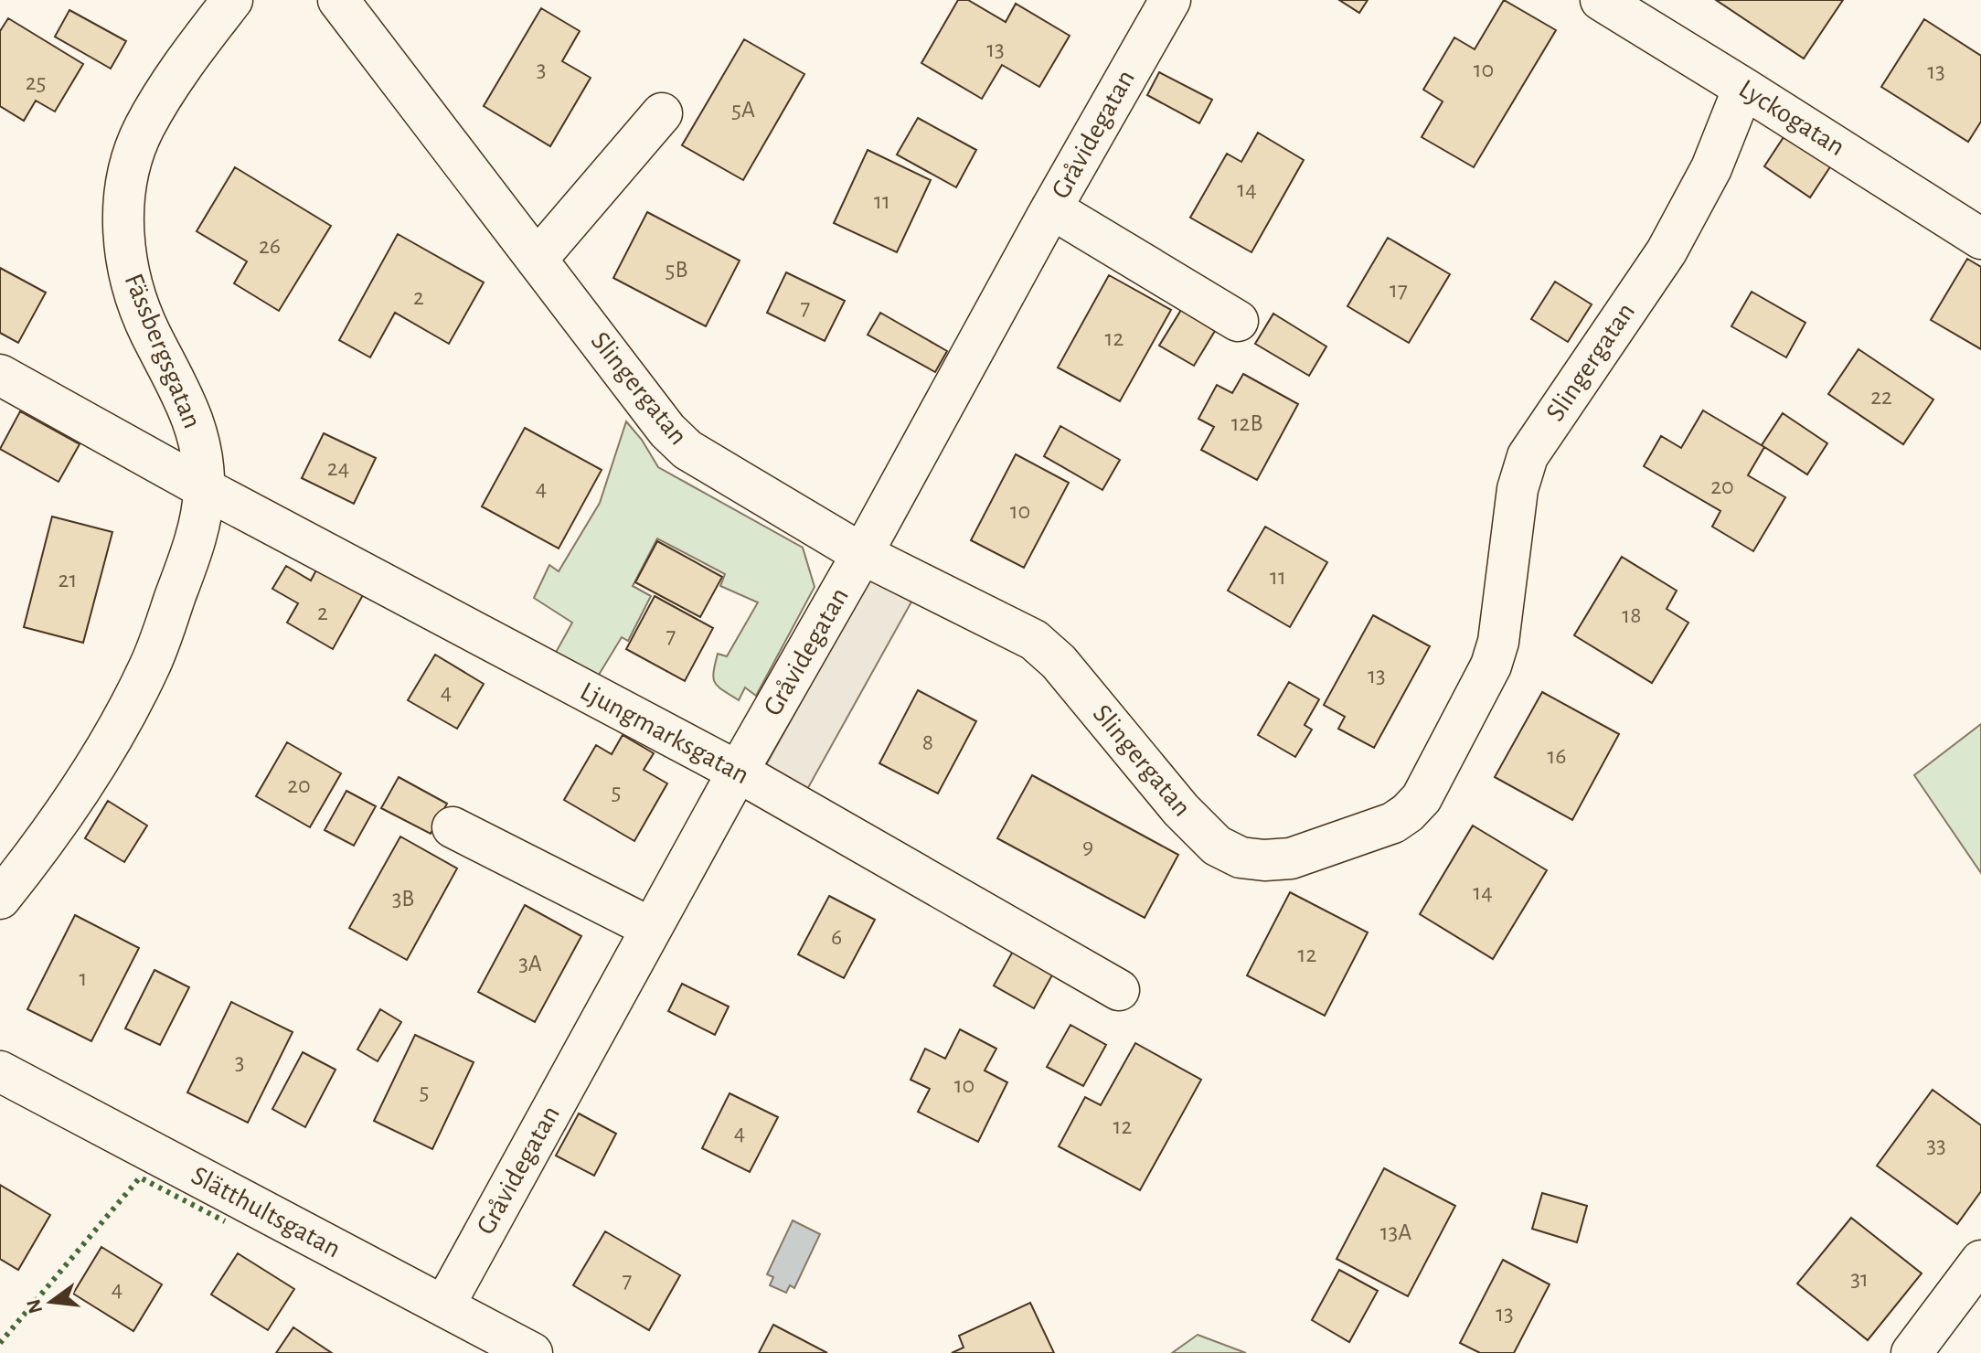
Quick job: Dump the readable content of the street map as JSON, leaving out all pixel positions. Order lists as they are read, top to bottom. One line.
{"streets":{"street":["Lyckogatan","Gråvidegatan","Fässbergsgatan","Slingergatan","Ljungmarksgatan","Slätthultsgatan"]},"crossings":[["Lyckogatan","Slingergatan"],["Gråvidegatan","Slingergatan"],["Gråvidegatan","Ljungmarksgatan"],["Gråvidegatan","Slätthultsgatan"],["Fässbergsgatan","Ljungmarksgatan"]],"house_numbers":["13","3","10","13","25","5A","14","11","26","5B","17","2","7","12","22","12B","24","20","4","10","11","21","2","18","7","13","4","8","16","20","5","9","14","3B","6","12","3A","1","3","10","5","12","4","33","13A","31","7","4","13"],"north":"left"}
